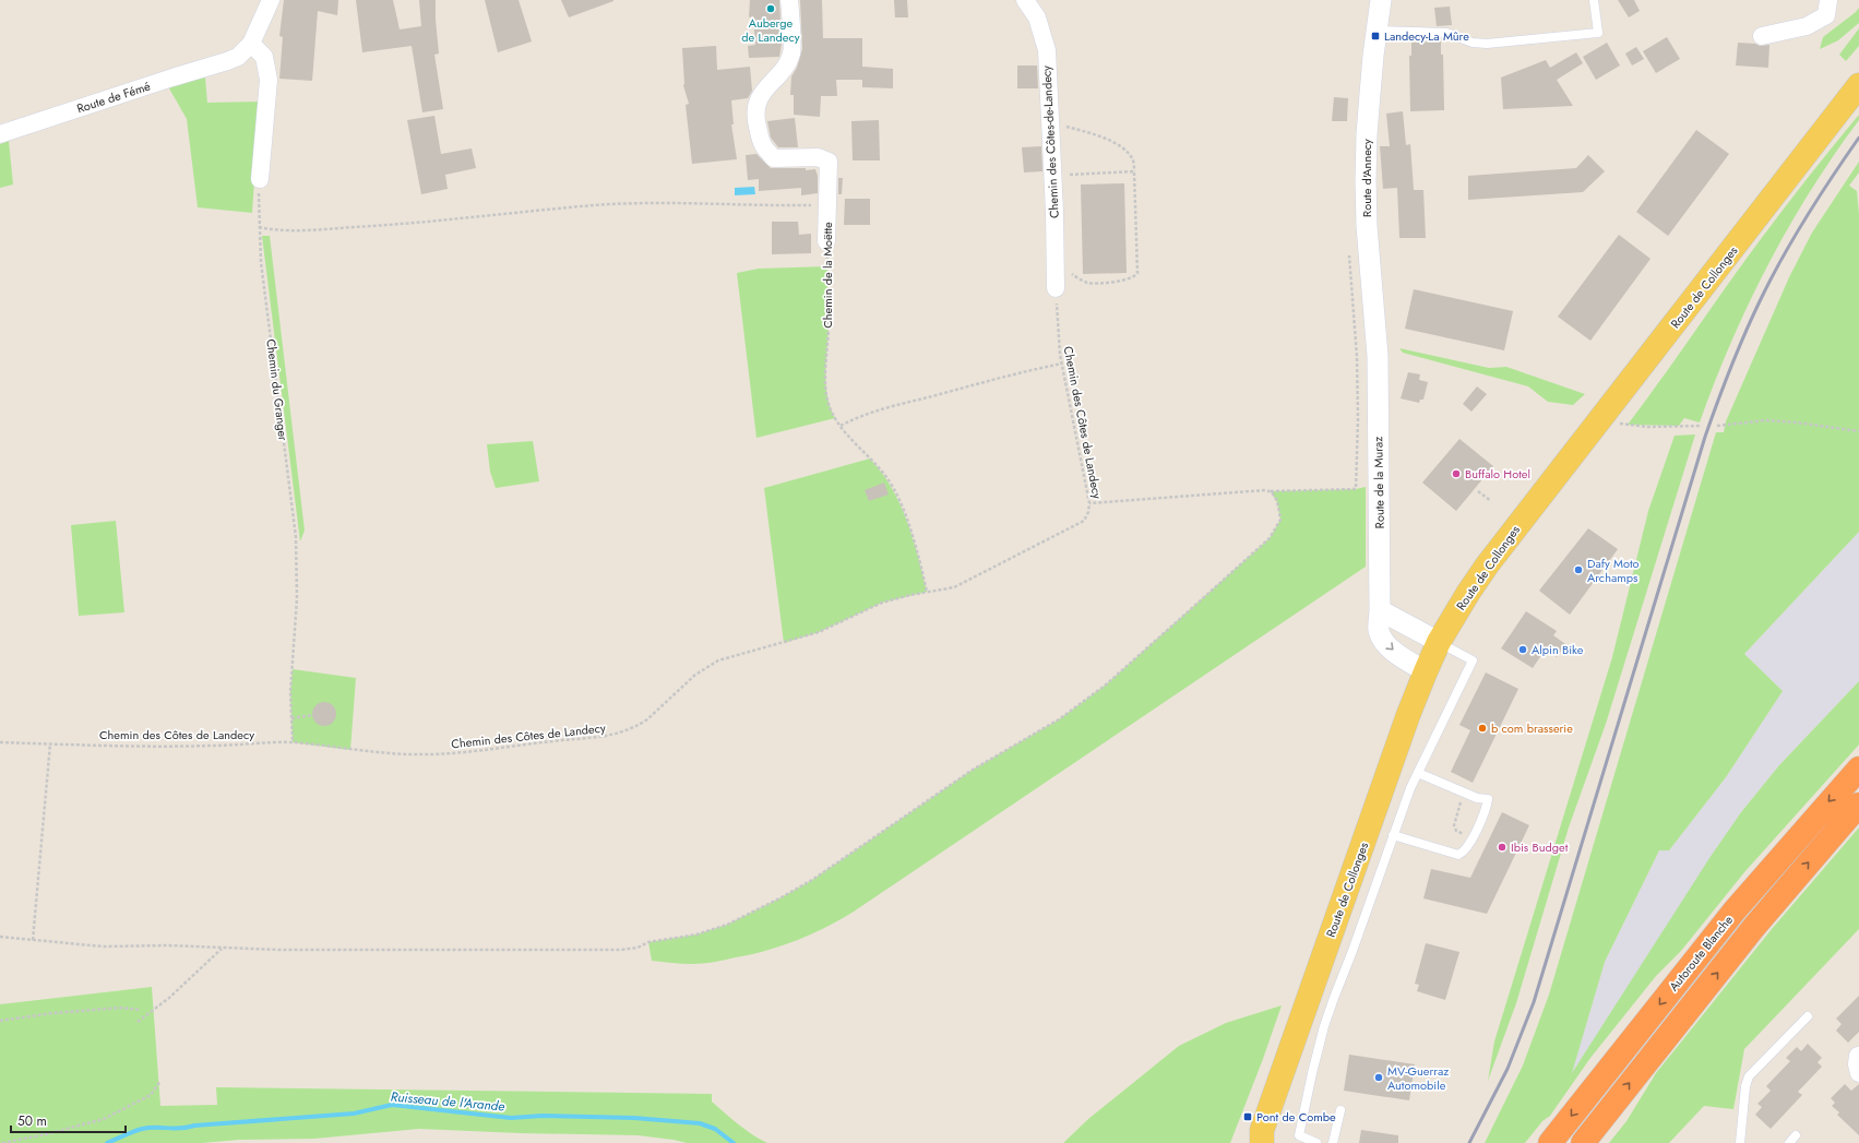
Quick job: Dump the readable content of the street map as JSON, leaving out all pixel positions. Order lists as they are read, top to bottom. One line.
{"streets":{"highway":["Autoroute Blanche"],"main road":["Route de Collonges"],"street":["Route de Fémé","Chemin des Côtes-de-Landecy","Route d'Annecy","Chemin de la Moëtte","Route de la Muraz"],"path":["Chemin du Granger","Chemin des Côtes de Landecy"]},"crossings":[["Chemin des Côtes-de-Landecy","Chemin des Côtes de Landecy"],["Route d'Annecy","Route de la Muraz"],["Chemin de la Moëtte","Chemin des Côtes de Landecy"],["Route de Collonges","Route de la Muraz"],["Chemin du Granger","Chemin des Côtes de Landecy"]],"water":["Ruisseau de l'Arande"],"places":{"other":["Auberge de Landecy","Buffalo Hotel","Dafy Moto Archamps","Alpin Bike","b com brasserie","Ibis Budget","MV-Guerraz Automobile"],"transit":["Landecy-La Mûre","Pont de Combe"]},"scale_bar":"50 m"}
